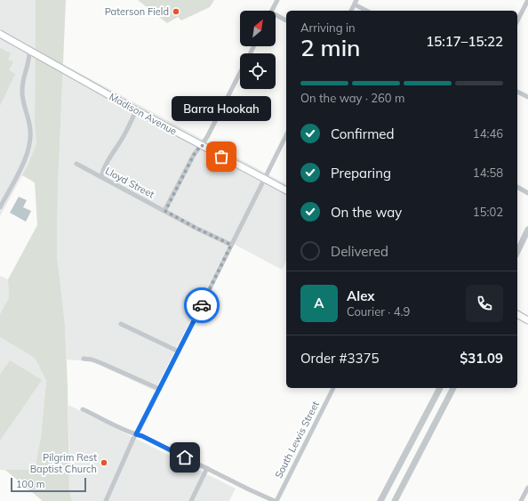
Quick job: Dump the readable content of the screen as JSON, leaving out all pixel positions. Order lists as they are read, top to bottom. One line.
{"streets":{"main road":["Madison Avenue"],"street":["Lloyd Street","South Lewis Street"]},"places":["Paterson Field","Barra Hookah","Pilgrim Rest Baptist Church"],"scale_bar":"100 m","north":"top right","page":{"heading":["2 min","Arriving in","15:17–15:22"],"panel":["Alex","Courier · 4.9","Order #3375","$31.09"],"bar":"On the way · 260 m","bubble":"Barra Hookah","list":[["Confirmed","14:46"],["Preparing","14:58"],["On the way","15:02"],"Delivered"],"round":"A","scale":"100 m"}}
